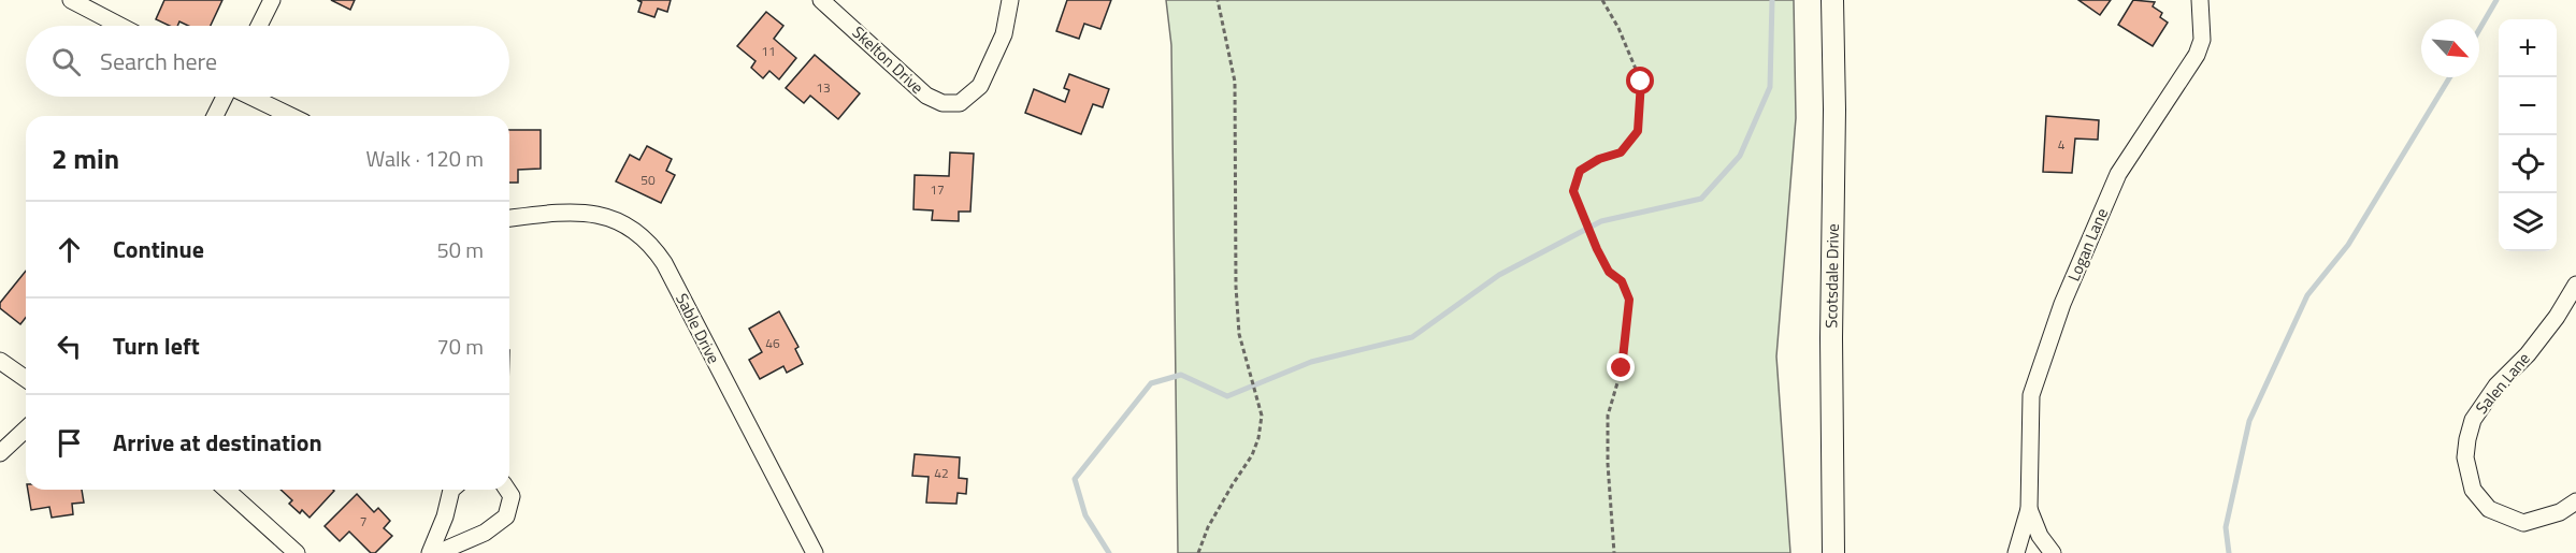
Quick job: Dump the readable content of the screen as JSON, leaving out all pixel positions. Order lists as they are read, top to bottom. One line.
{"streets":{"street":["Skelton Drive","Logan Lane","Scotsdale Drive","Sable Drive","Salen Lane"]},"house_numbers":["11","13","4","50","17","46","42","7"],"north":"bottom right","page":{"map_buttons":["+","−"],"search":"Search here","heading":["2 min","Walk · 120 m"],"list":[["Continue","50 m"],["Turn left","70 m"],"Arrive at destination"]}}
